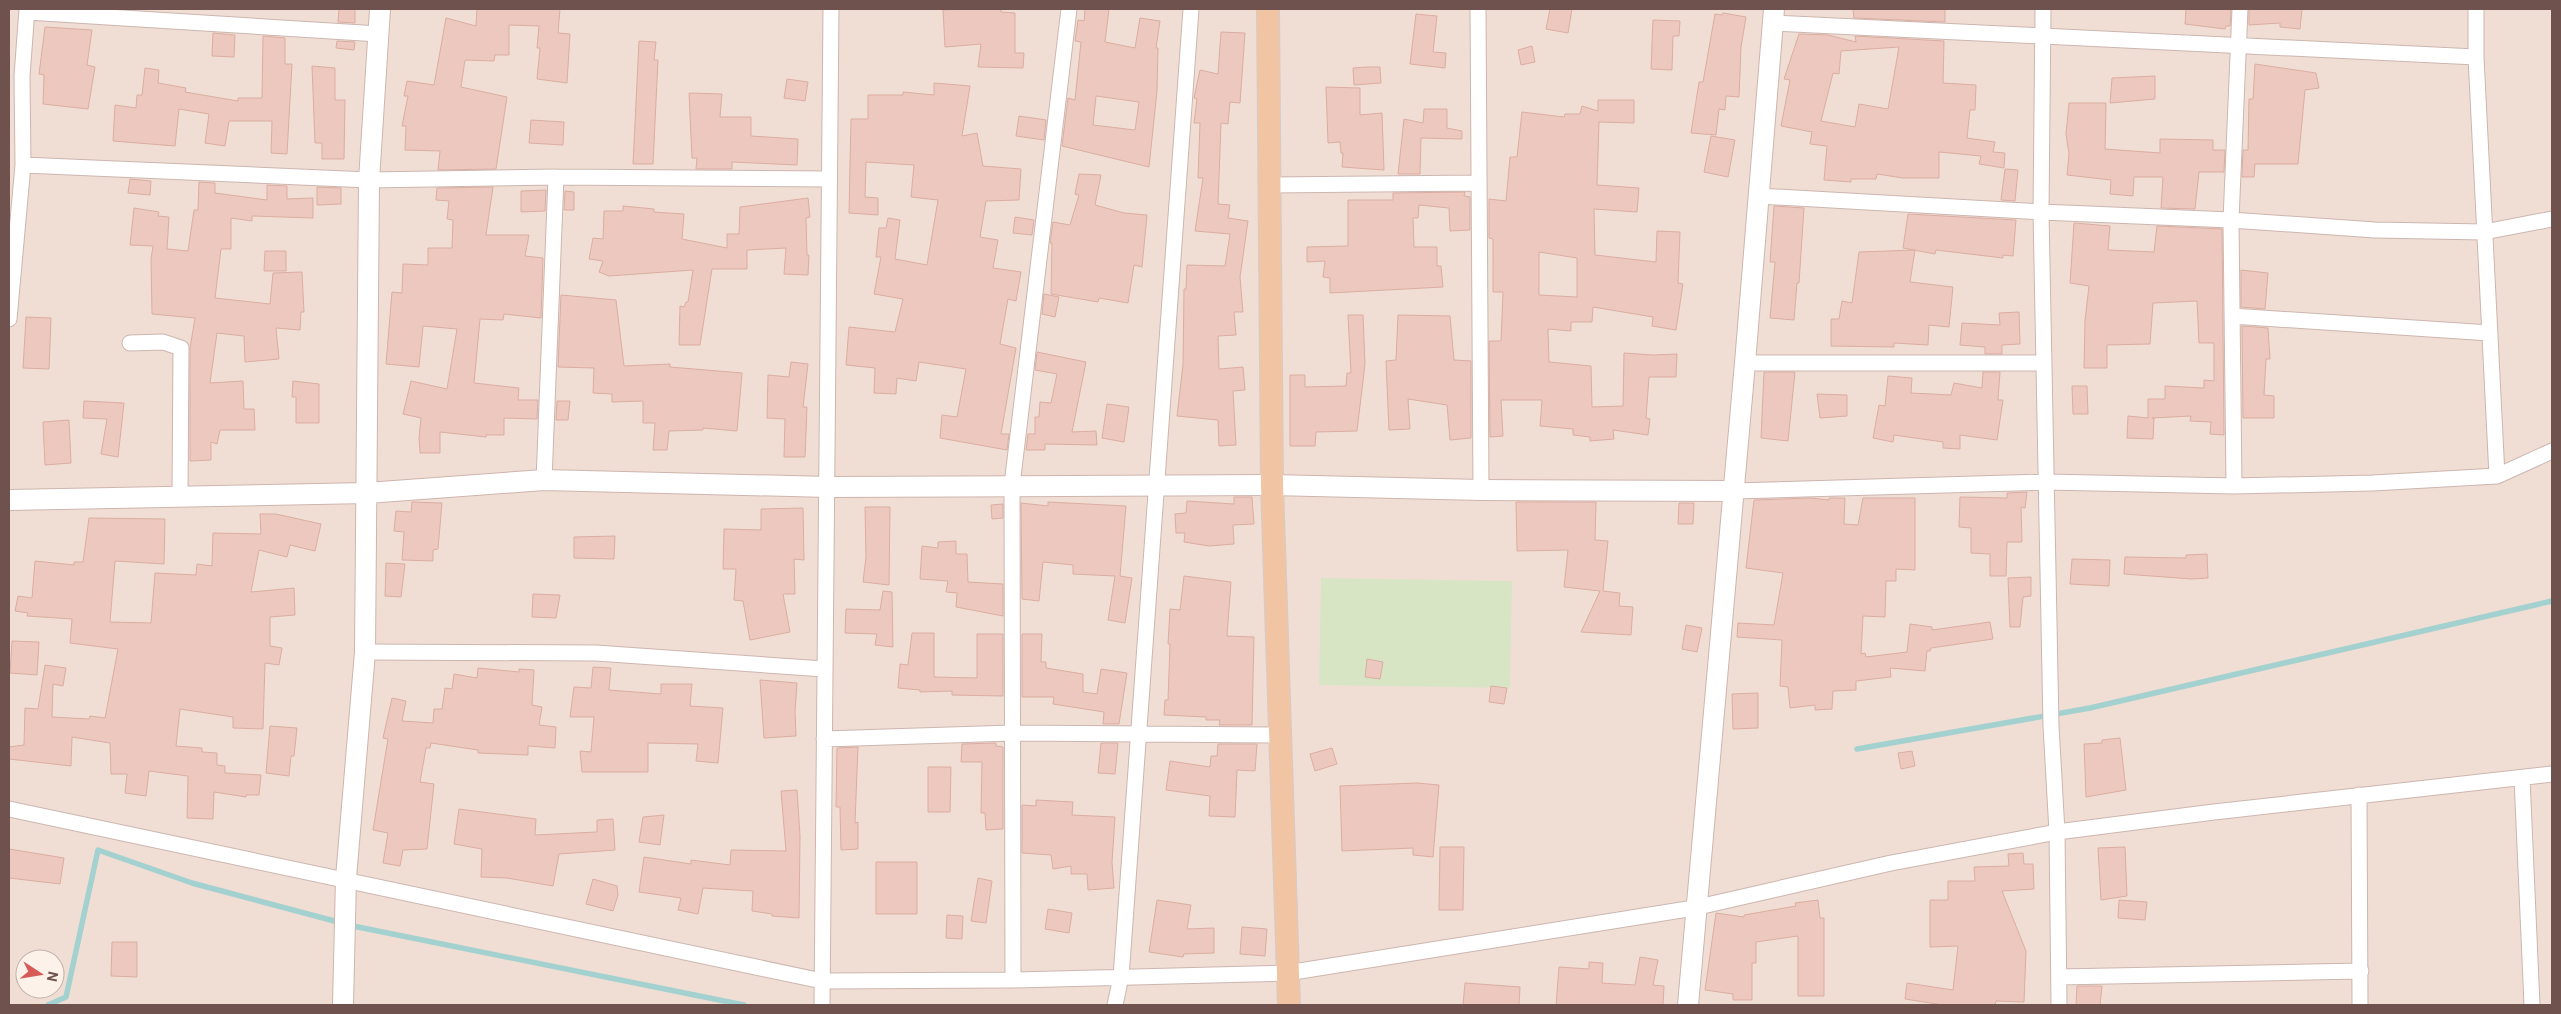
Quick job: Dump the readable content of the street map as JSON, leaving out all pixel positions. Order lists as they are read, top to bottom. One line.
{"north":"right"}
